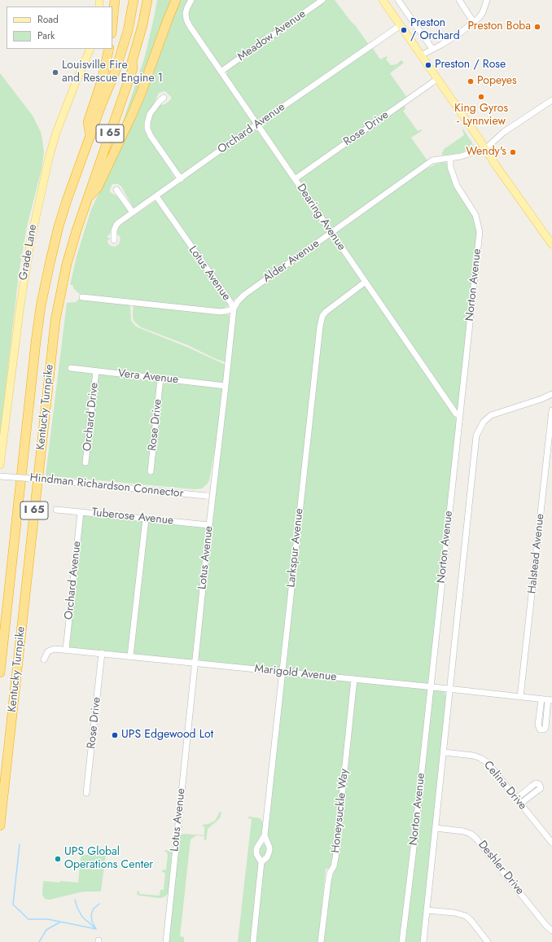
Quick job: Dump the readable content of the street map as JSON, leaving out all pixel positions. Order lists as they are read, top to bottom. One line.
{"streets":{"highway":["I 65","Kentucky Turnpike"],"main road":["Grade Lane"],"street":["Meadow Avenue","Orchard Avenue","Rose Drive","Dearing Avenue","Alder Avenue","Lotus Avenue","Norton Avenue","Vera Avenue","Orchard Drive","Hindman Richardson Connector","Tuberose Avenue","Larkspur Avenue","Halstead Avenue","Marigold Avenue","Celina Drive","Honeysuckle Way","Deshler Drive"]},"crossings":[["Meadow Avenue","Dearing Avenue"],["Orchard Avenue","Dearing Avenue"],["Orchard Avenue","Lotus Avenue"],["Orchard Avenue","Tuberose Avenue"],["Orchard Avenue","Marigold Avenue"],["Rose Drive","Dearing Avenue"],["Rose Drive","Vera Avenue"],["Rose Drive","Marigold Avenue"],["Dearing Avenue","Alder Avenue"],["Dearing Avenue","Norton Avenue"],["Dearing Avenue","Larkspur Avenue"],["Alder Avenue","Lotus Avenue"],["Alder Avenue","Norton Avenue"],["Lotus Avenue","Vera Avenue"],["Lotus Avenue","Hindman Richardson Connector"],["Lotus Avenue","Tuberose Avenue"],["Lotus Avenue","Marigold Avenue"],["Norton Avenue","Marigold Avenue"],["Norton Avenue","Celina Drive"],["Norton Avenue","Deshler Drive"],["Vera Avenue","Orchard Drive"],["Larkspur Avenue","Marigold Avenue"],["Halstead Avenue","Marigold Avenue"],["Marigold Avenue","Honeysuckle Way"]],"places":["Preston Boba","Preston / Orchard","Preston / Rose","Louisville Fire and Rescue Engine 1","Popeyes","King Gyros - Lynnview","Wendy's","UPS Edgewood Lot","UPS Global Operations Center"],"legend":["Road","Park"]}
